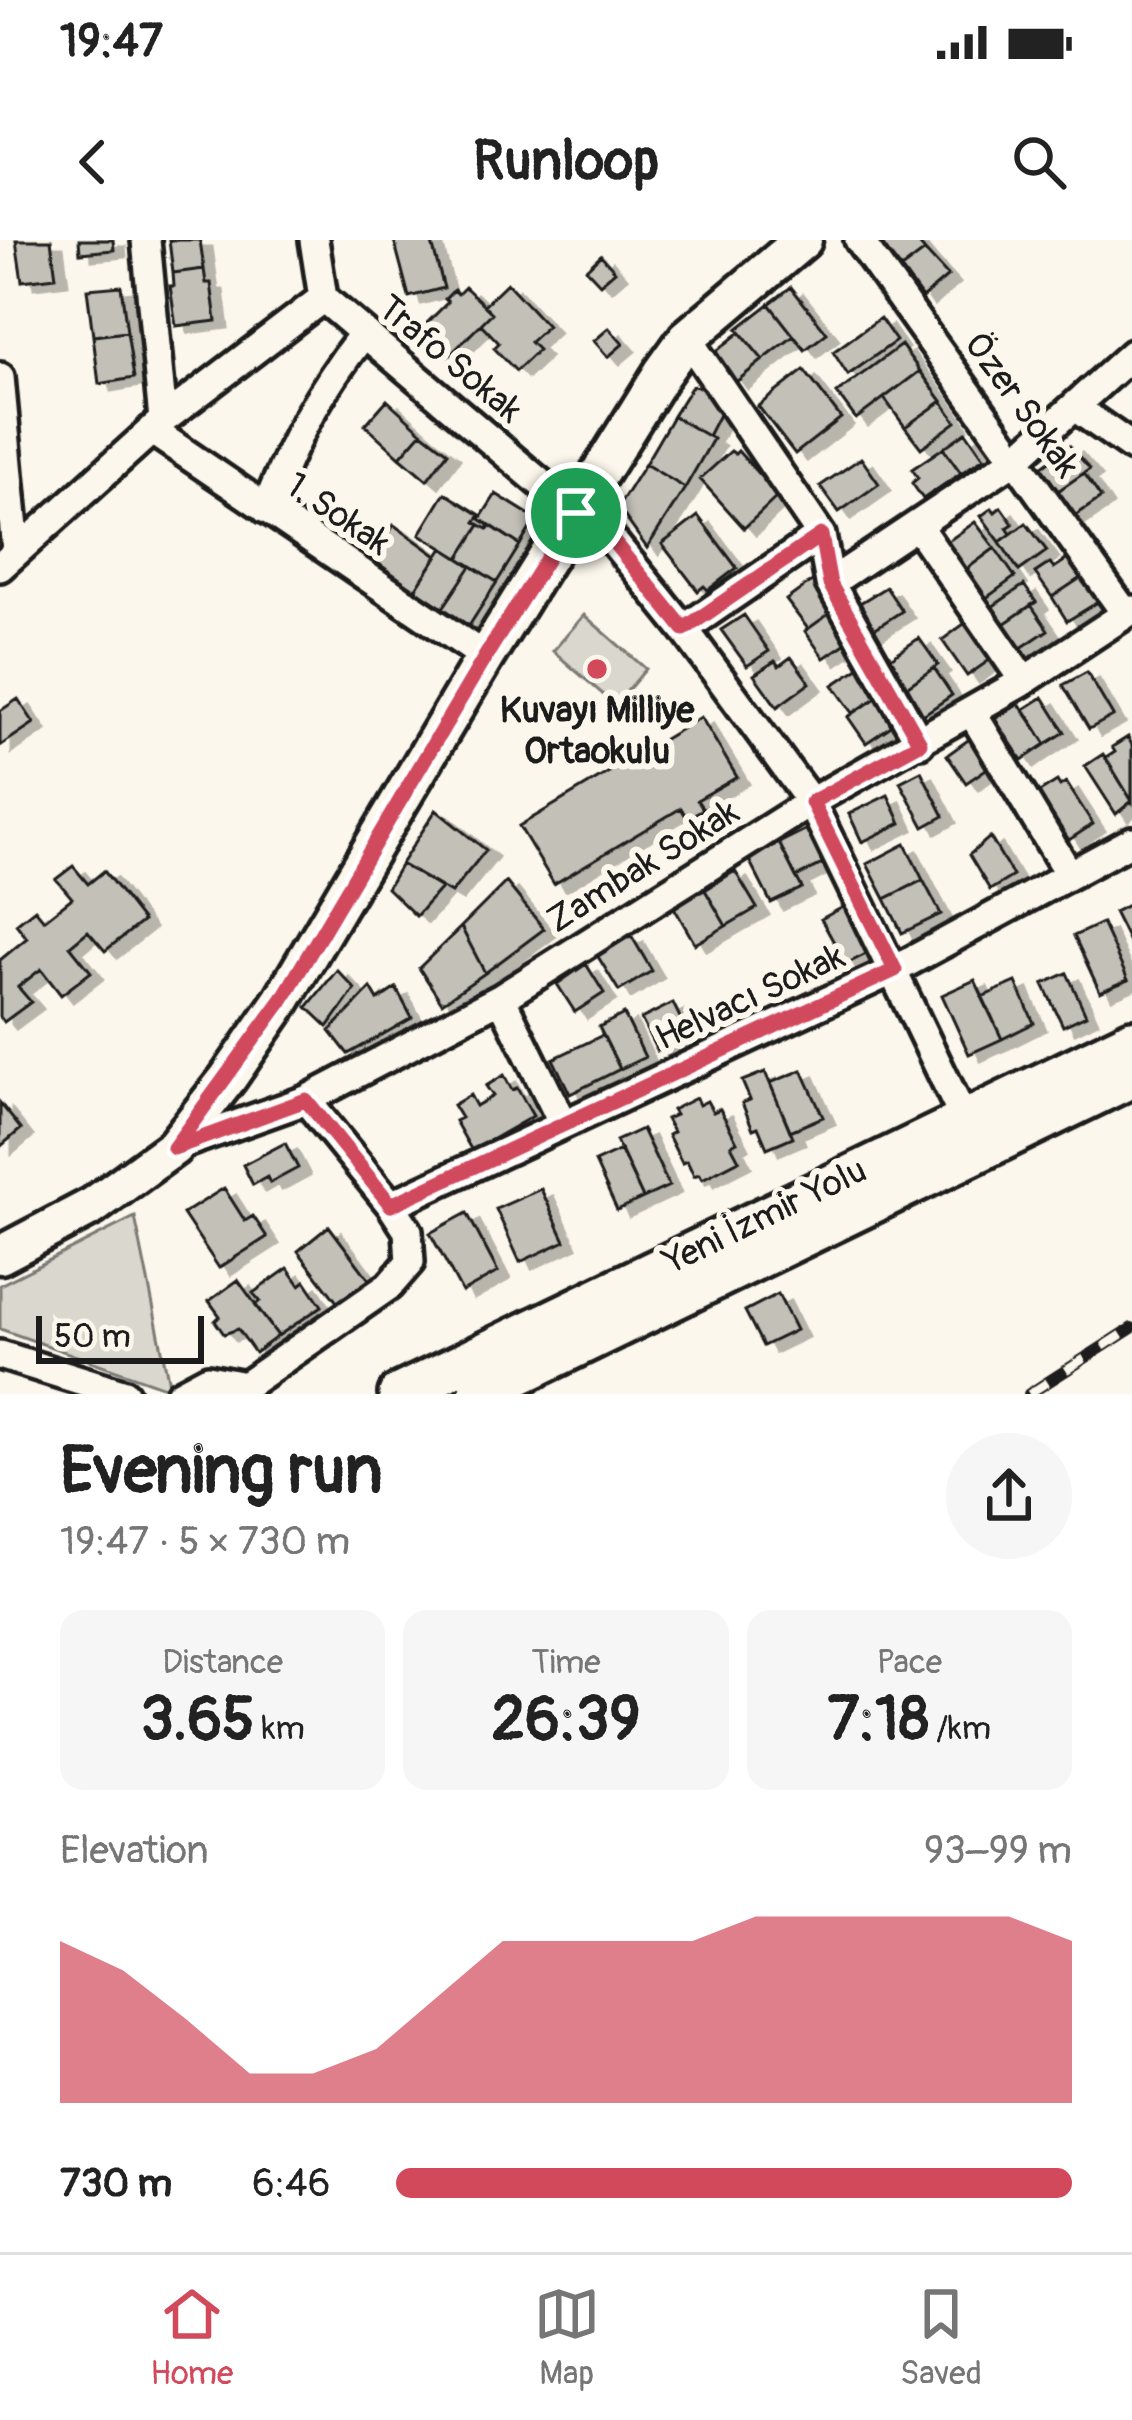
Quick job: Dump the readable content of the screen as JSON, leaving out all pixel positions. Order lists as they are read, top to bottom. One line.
{"streets":{"highway":["Yeni İzmir Yolu"],"street":["Trafo Sokak","Özer Sokak","1. Sokak","Zambak Sokak","Helvacı Sokak"]},"crossings":[["Trafo Sokak","Zambak Sokak"],["Trafo Sokak","Helvacı Sokak"],["Trafo Sokak","Yeni İzmir Yolu"],["Özer Sokak","Zambak Sokak"]],"places":["Kuvayı Milliye Ortaokulu"],"scale_bar":"50 m","page":{"status":"19:47","header":"Runloop","scale":"50 m","heading":["Evening run","19:47 · 5 × 730 m"],"stats":[["Distance","3.65 km"],["Time","26:39"],["Pace","7:18 /km"]],"chart":["Elevation","93–99 m"],"list":[{"name":"730 m","note":"6:46"}],"tabs":["Home","Map","Saved"]}}
